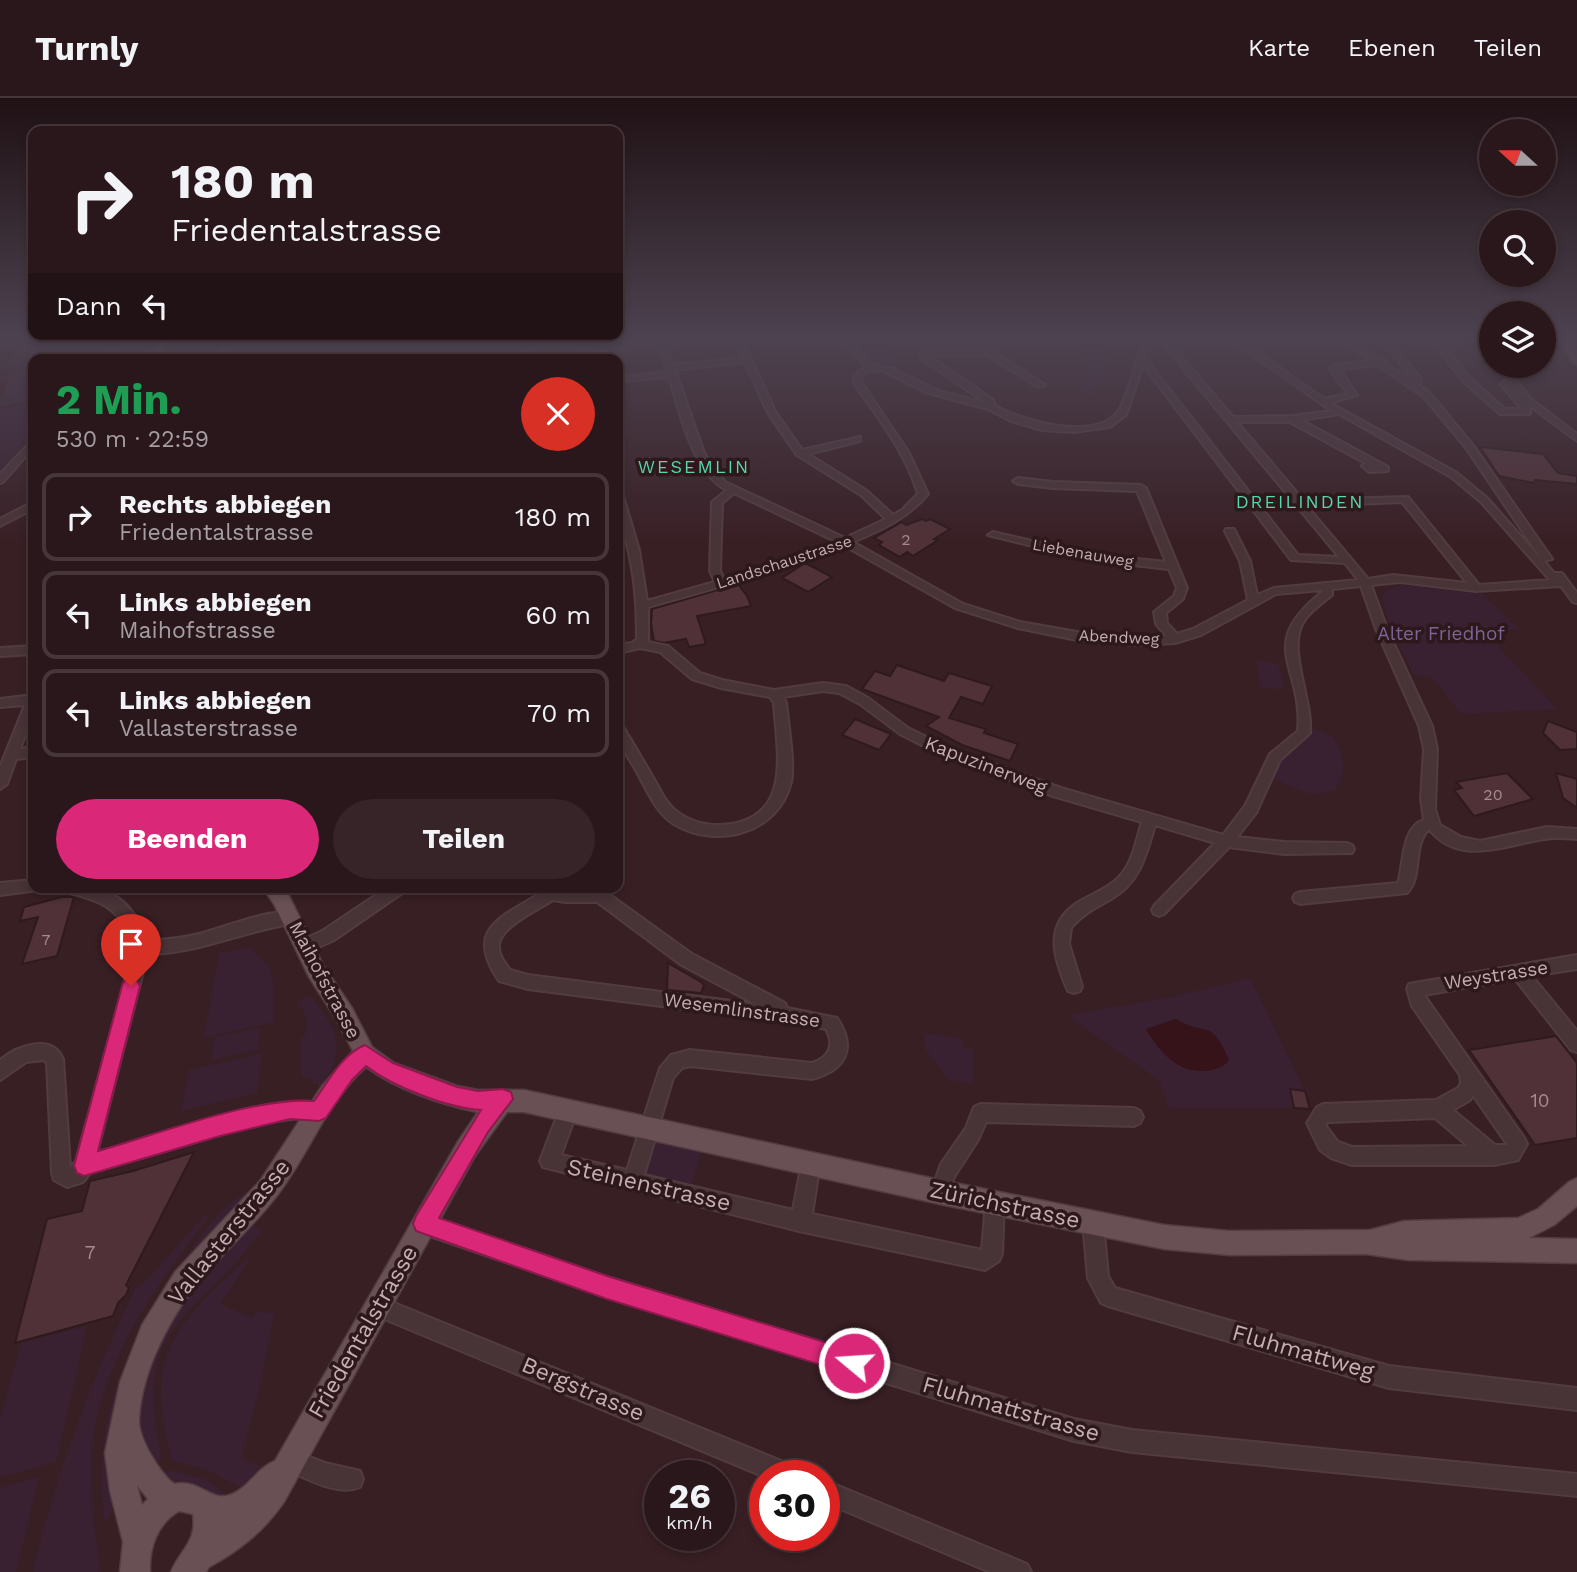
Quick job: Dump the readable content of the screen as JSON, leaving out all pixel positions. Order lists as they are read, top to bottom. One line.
{"streets":{"main road":["Maihofstrasse","Zürichstrasse","Vallasterstrasse","Friedentalstrasse"],"street":["Liebenauweg","Landschaustrasse","Abendweg","Kapuzinerweg","Weystrasse","Wesemlinstrasse","Steinenstrasse","Fluhmattweg","Bergstrasse","Fluhmattstrasse"]},"crossings":[["Landschaustrasse","Abendweg"],["Maihofstrasse","Zürichstrasse"],["Maihofstrasse","Vallasterstrasse"],["Maihofstrasse","Friedentalstrasse"],["Wesemlinstrasse","Zürichstrasse"],["Steinenstrasse","Zürichstrasse"],["Zürichstrasse","Friedentalstrasse"],["Zürichstrasse","Fluhmattweg"],["Friedentalstrasse","Bergstrasse"],["Friedentalstrasse","Fluhmattstrasse"]],"districts":["WESEMLIN","DREILINDEN"],"parks":["Alter Friedhof"],"house_numbers":["2","20","7","10","7"],"north":"left","page":{"header":"Turnly","nav":["Karte","Ebenen","Teilen"],"turn":["180 m","Friedentalstrasse"],"then":"Dann","heading":["2 Min.","530 m · 22:59"],"list":[{"name":"Rechts abbiegen","note":"Friedentalstrasse","value":"180 m"},{"name":"Links abbiegen","note":"Maihofstrasse","value":"60 m"},{"name":"Links abbiegen","note":"Vallasterstrasse","value":"70 m"}],"buttons":["Beenden","Teilen"],"speed":"26 km/h","limit":"30"}}
